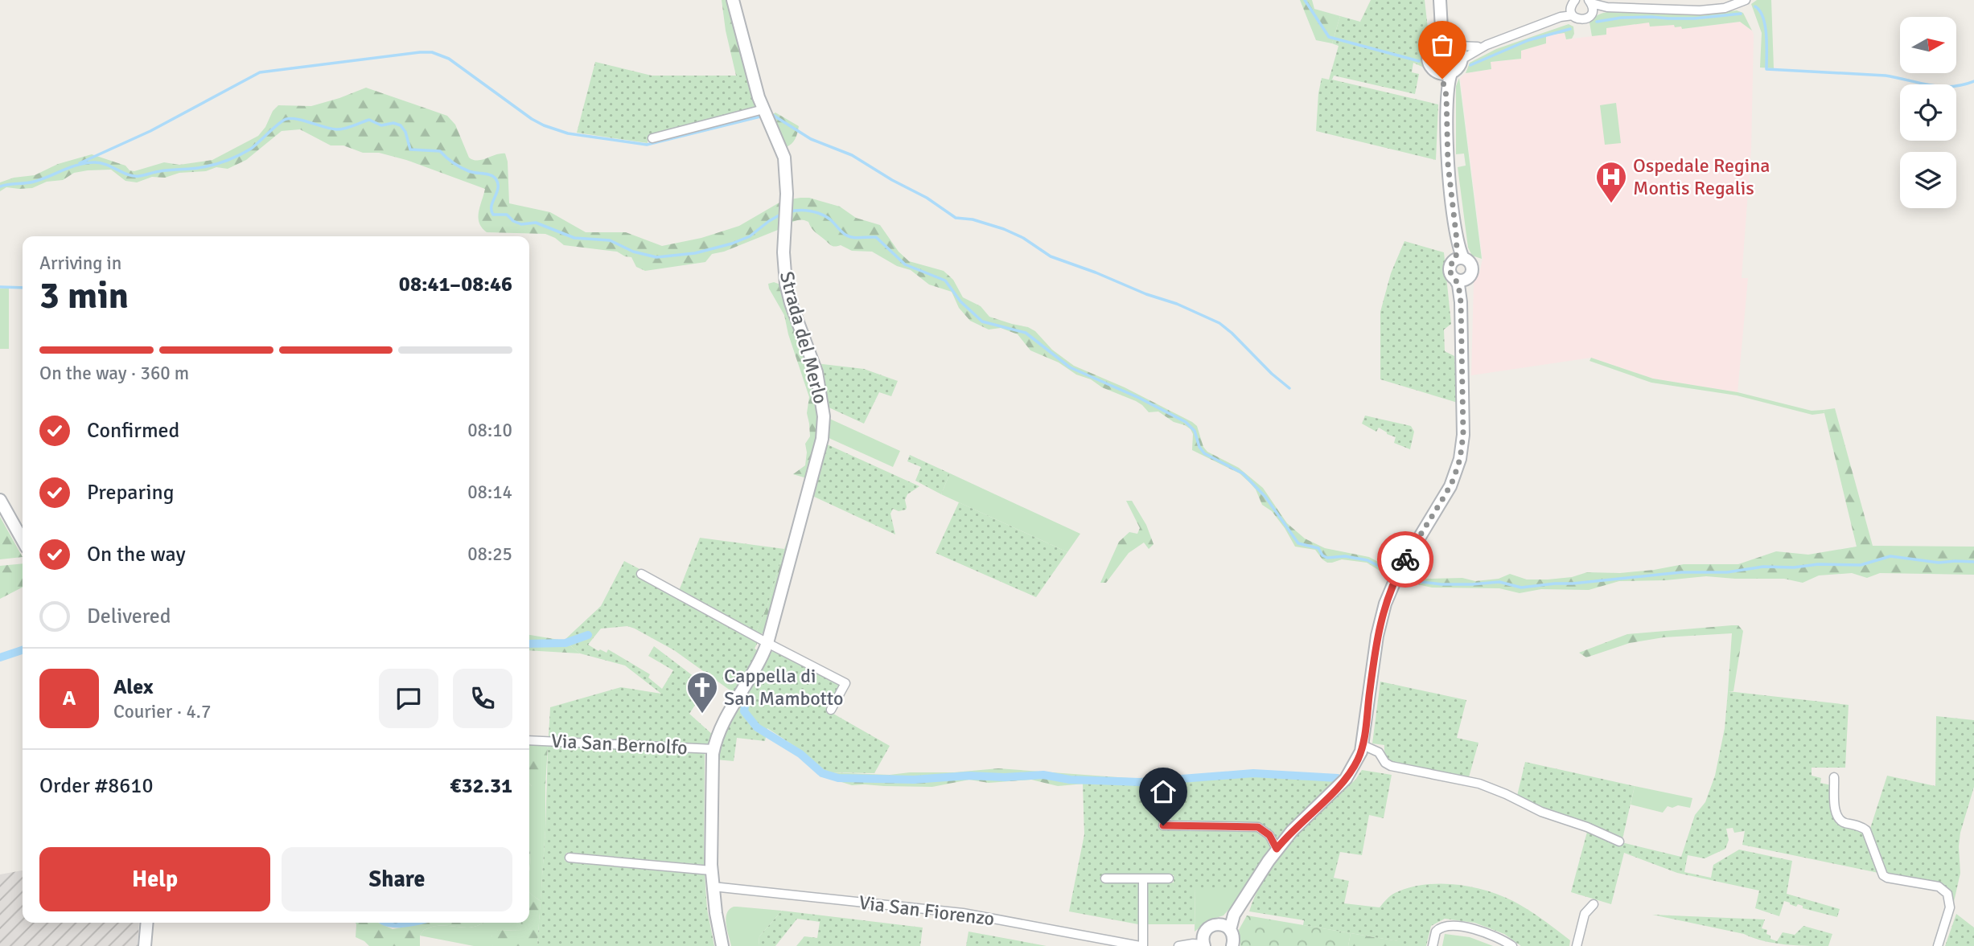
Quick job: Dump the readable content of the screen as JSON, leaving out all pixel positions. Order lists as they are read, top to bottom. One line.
{"streets":{"street":["Strada del Merlo","Via San Bernolfo","Via San Fiorenzo"]},"crossings":[["Strada del Merlo","Via San Bernolfo"],["Via San Bernolfo","Via San Fiorenzo"]],"places":{"hospital":["Ospedale Regina Montis Regalis"],"church":["Cappella di San Mambotto"]},"north":"right","page":{"heading":["3 min","Arriving in","08:41–08:46"],"panel":["Alex","Courier · 4.7","Order #8610","€32.31"],"bar":"On the way · 360 m","list":[["Confirmed","08:10"],["Preparing","08:14"],["On the way","08:25"],"Delivered"],"round":"A","buttons":["Help","Share"]}}
